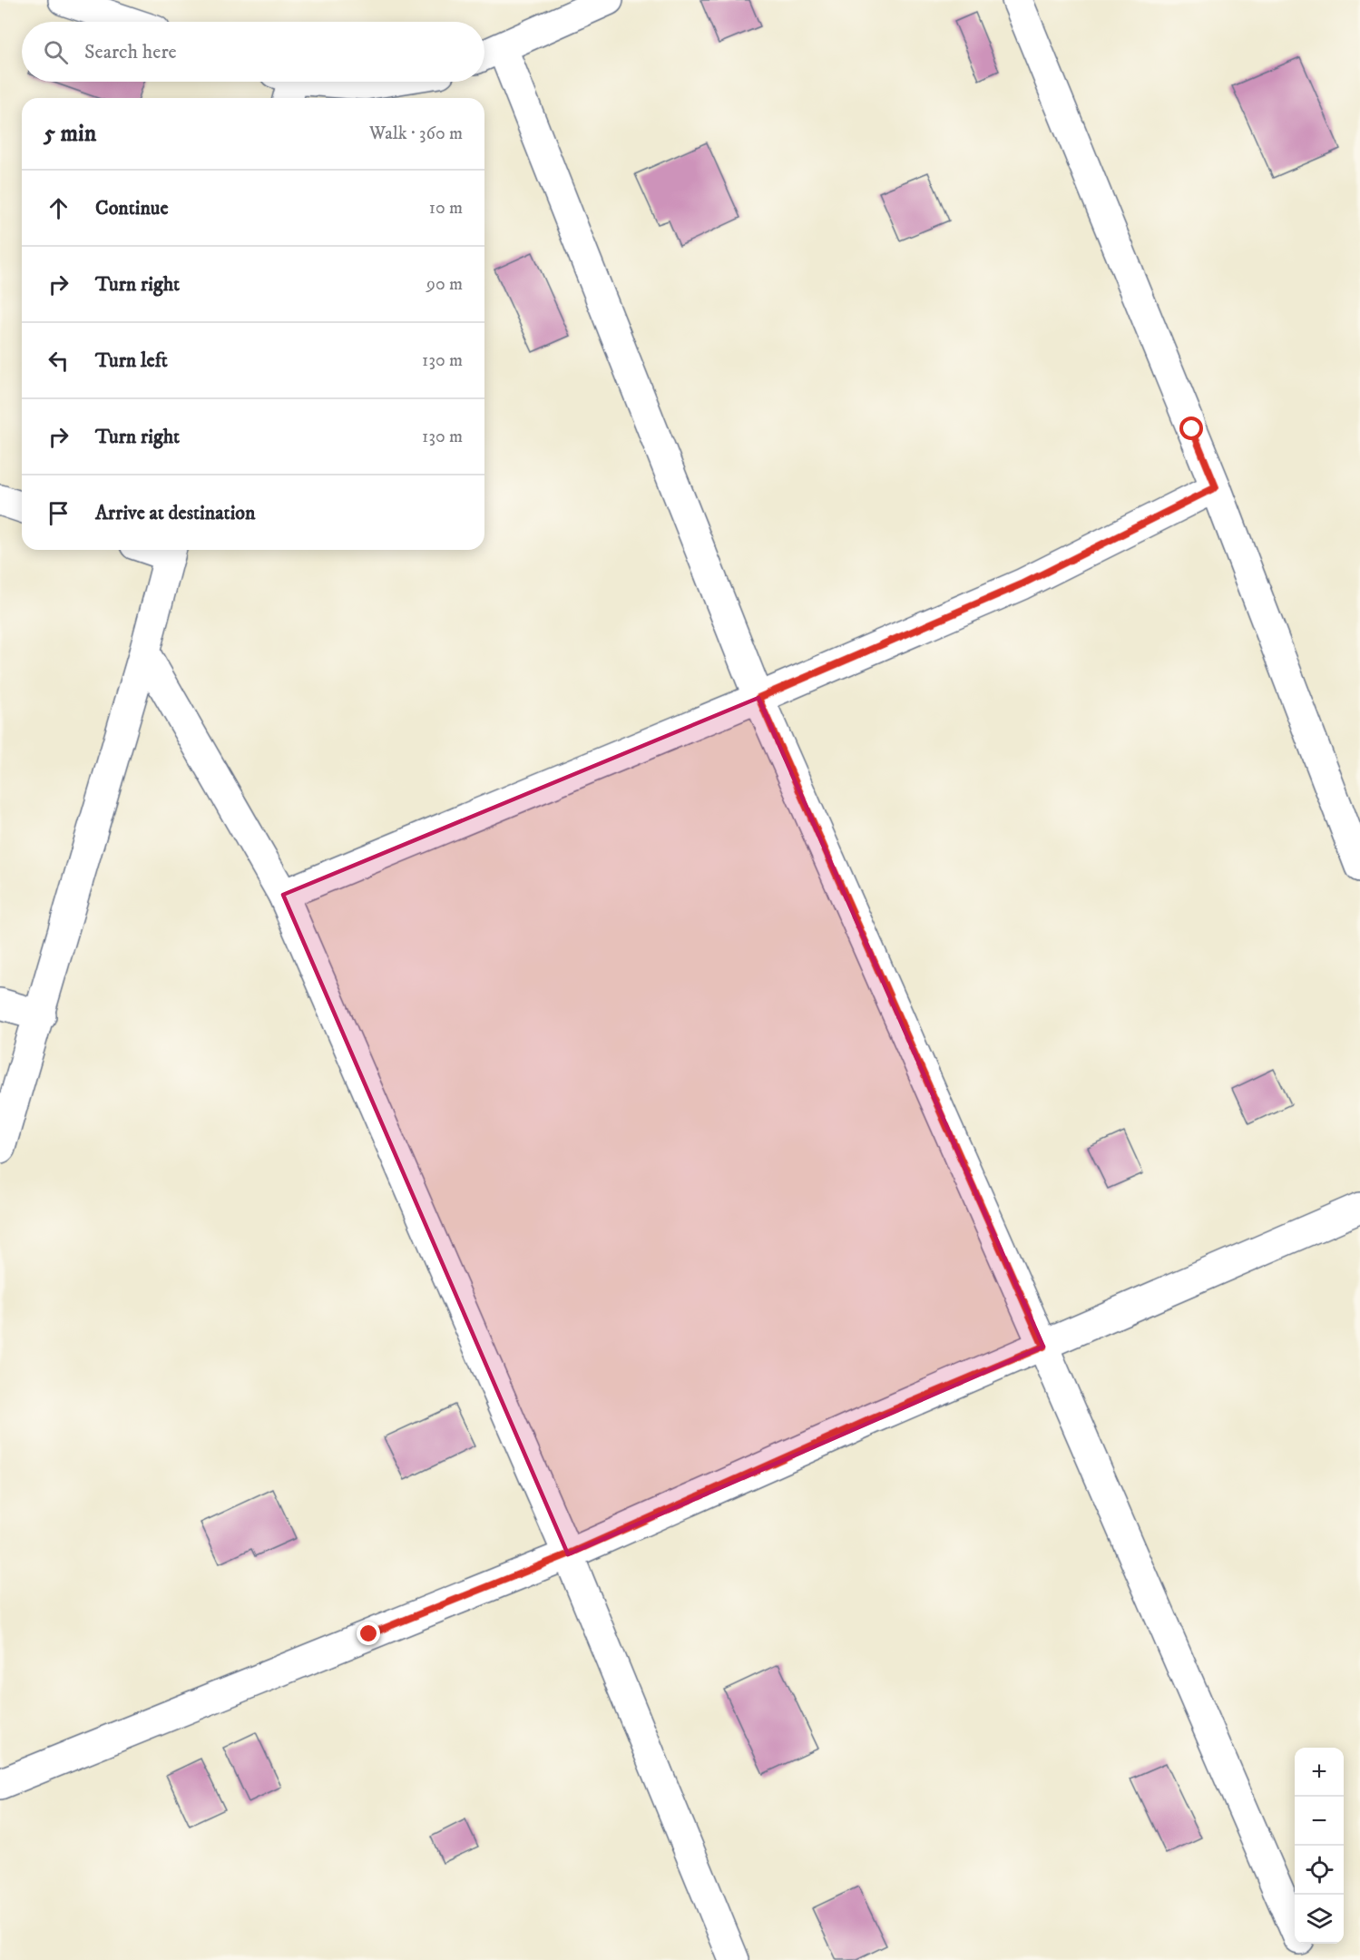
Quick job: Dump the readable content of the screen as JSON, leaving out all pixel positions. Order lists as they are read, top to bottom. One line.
{"page":{"search":"Search here","heading":["5 min","Walk · 360 m"],"list":[["Continue","10 m"],["Turn right","90 m"],["Turn left","130 m"],["Turn right","130 m"],"Arrive at destination"],"map_buttons":["+","−"]}}
